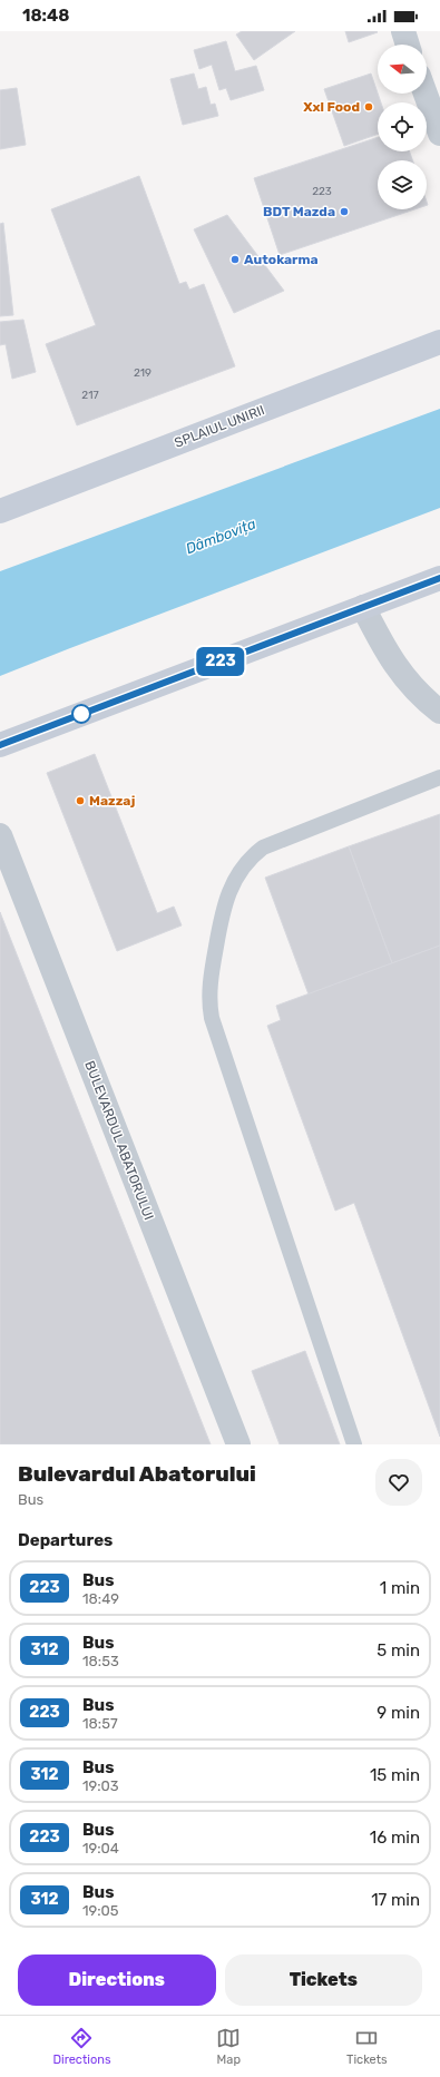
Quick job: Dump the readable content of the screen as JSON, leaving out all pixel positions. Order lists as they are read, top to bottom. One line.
{"streets":{"main road":["SPLAIUL UNIRII"],"street":["BULEVARDUL ABATORULUI"]},"water":["Dâmbovița"],"places":["Xxl Food","BDT Mazda","Autokarma","Mazzaj"],"lines":["bus line 223"],"house_numbers":["223","219","217"],"north":"left","page":{"status":"18:48","on_map":"223","heading":[["Bulevardul Abatorului","Bus"],"Departures"],"list":[{"mark":"223","name":"Bus","note":"18:49","value":"1 min"},{"mark":"312","name":"Bus","note":"18:53","value":"5 min"},{"mark":"223","name":"Bus","note":"18:57","value":"9 min"},{"mark":"312","name":"Bus","note":"19:03","value":"15 min"},{"mark":"223","name":"Bus","note":"19:04","value":"16 min"},{"mark":"312","name":"Bus","note":"19:05","value":"17 min"}],"buttons":["Directions","Tickets"],"tabs":["Directions","Map","Tickets"]}}
